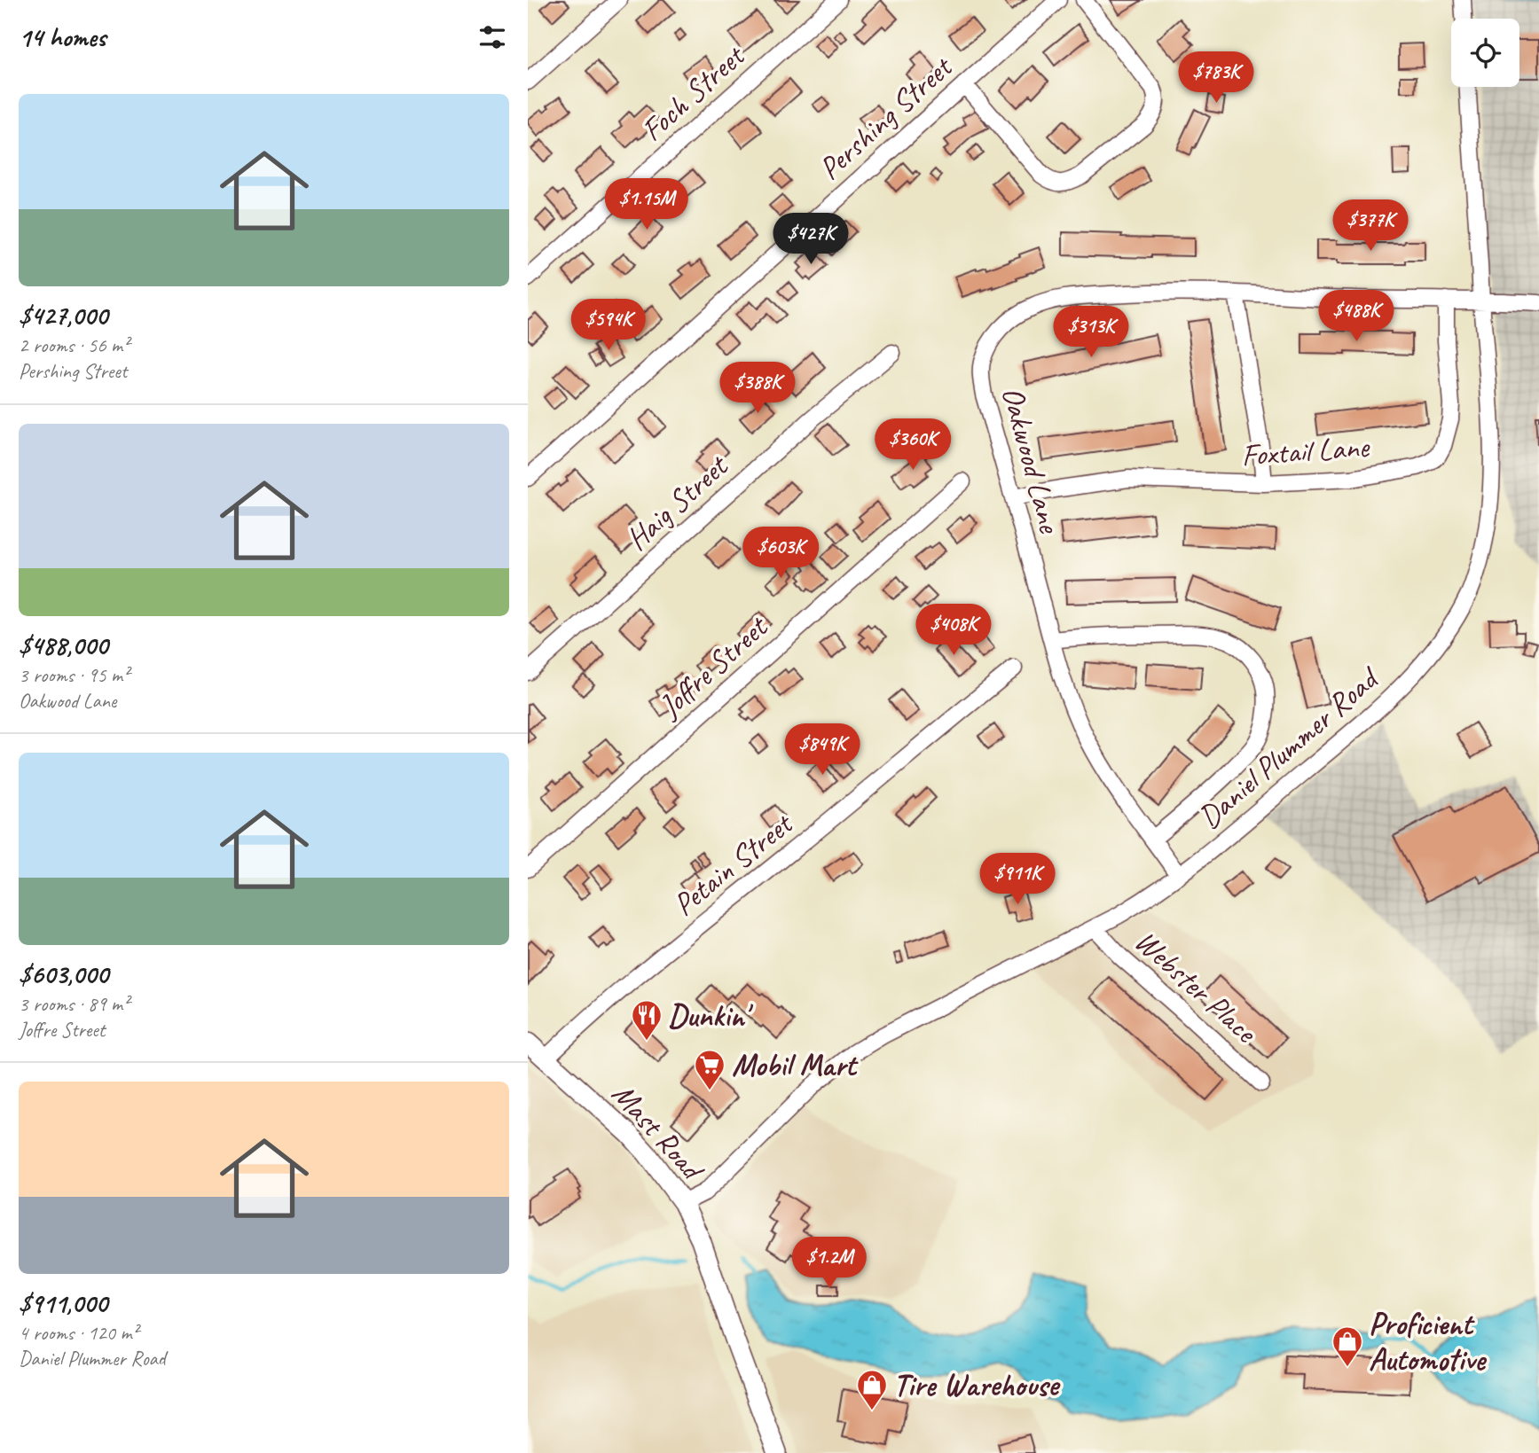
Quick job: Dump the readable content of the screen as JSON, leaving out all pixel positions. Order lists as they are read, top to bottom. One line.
{"streets":{"main road":["Mast Road"],"street":["Foch Street","Pershing Street","Foxtail Lane","Oakwood Lane","Haig Street","Joffre Street","Daniel Plummer Road","Petain Street","Webster Place"]},"crossings":[["Foxtail Lane","Oakwood Lane"],["Oakwood Lane","Daniel Plummer Road"],["Daniel Plummer Road","Webster Place"],["Daniel Plummer Road","Mast Road"],["Petain Street","Mast Road"]],"places":{"restaurant":["Dunkin'"],"supermarket":["Mobil Mart"],"shop":["Proficient Automotive","Tire Warehouse"]},"page":{"heading":"14 homes","price":["$783K","$1.15M","$377K","$427K","$488K","$594K","$313K","$388K","$360K","$603K","$408K","$849K","$911K","$1.2M"],"list":[{"name":"$427,000","note":"2 rooms · 56 m² · Pershing Street"},{"name":"$488,000","note":"3 rooms · 95 m² · Oakwood Lane"},{"name":"$603,000","note":"3 rooms · 89 m² · Joffre Street"},{"name":"$911,000","note":"4 rooms · 120 m² · Daniel Plummer Road"}]}}
